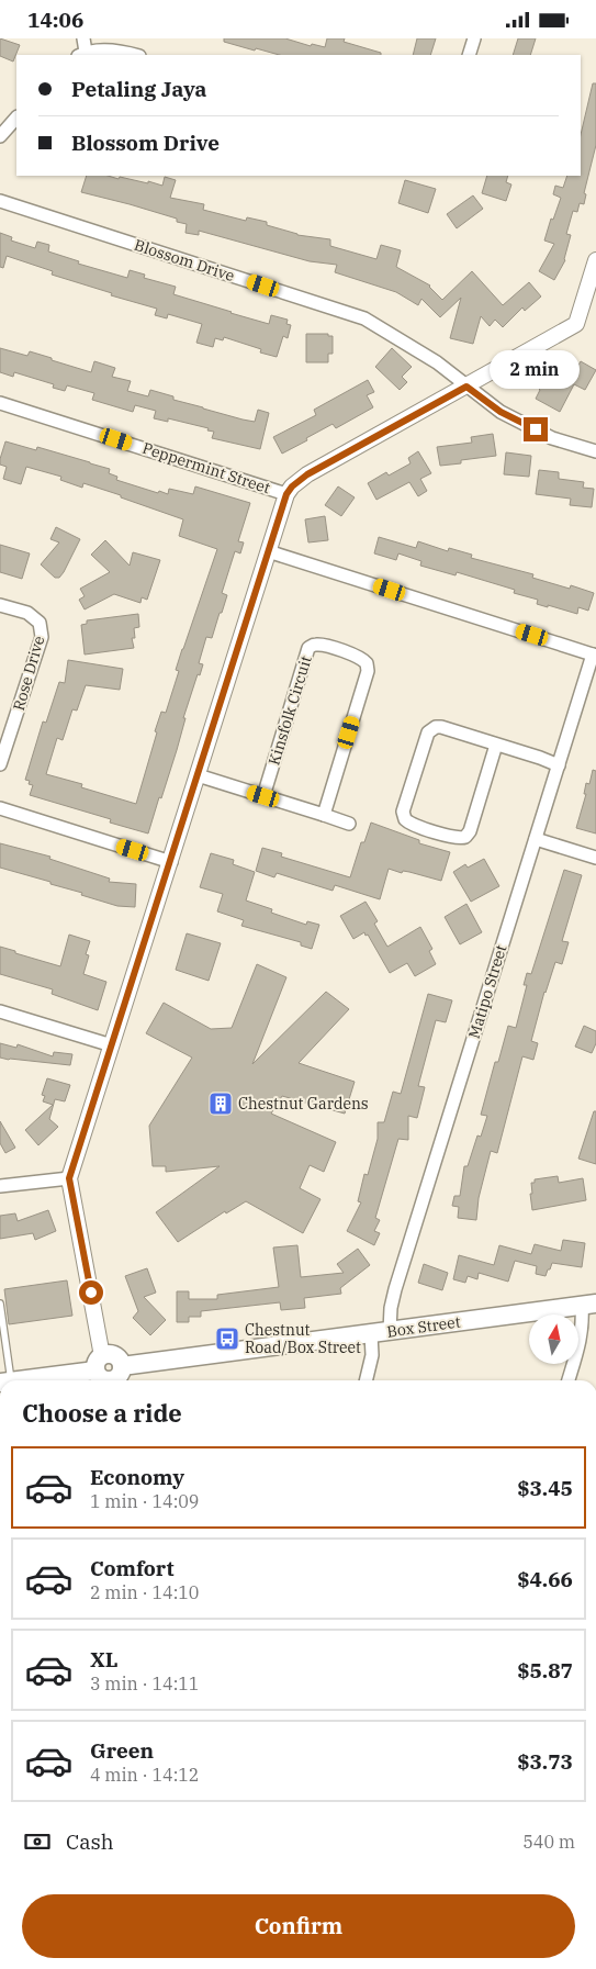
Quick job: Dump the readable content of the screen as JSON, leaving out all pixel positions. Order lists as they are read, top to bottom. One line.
{"streets":{"main road":["Box Street"],"street":["Blossom Drive","Peppermint Street","Rose Drive","Kinsfolk Circuit","Matipo Street"]},"crossings":[["Matipo Street","Box Street"]],"places":{"building":["Chestnut Gardens"],"bus stop":["Chestnut Road/Box Street"]},"north":"top","page":{"status":"14:06","banner":["Petaling Jaya","Blossom Drive"],"bubble":"2 min","heading":"Choose a ride","list":[{"name":"Economy","note":"1 min · 14:09","value":"$3.45"},{"name":"Comfort","note":"2 min · 14:10","value":"$4.66"},{"name":"XL","note":"3 min · 14:11","value":"$5.87"},{"name":"Green","note":"4 min · 14:12","value":"$3.73"}],"pay":["Cash","540 m"],"buttons":"Confirm"}}
